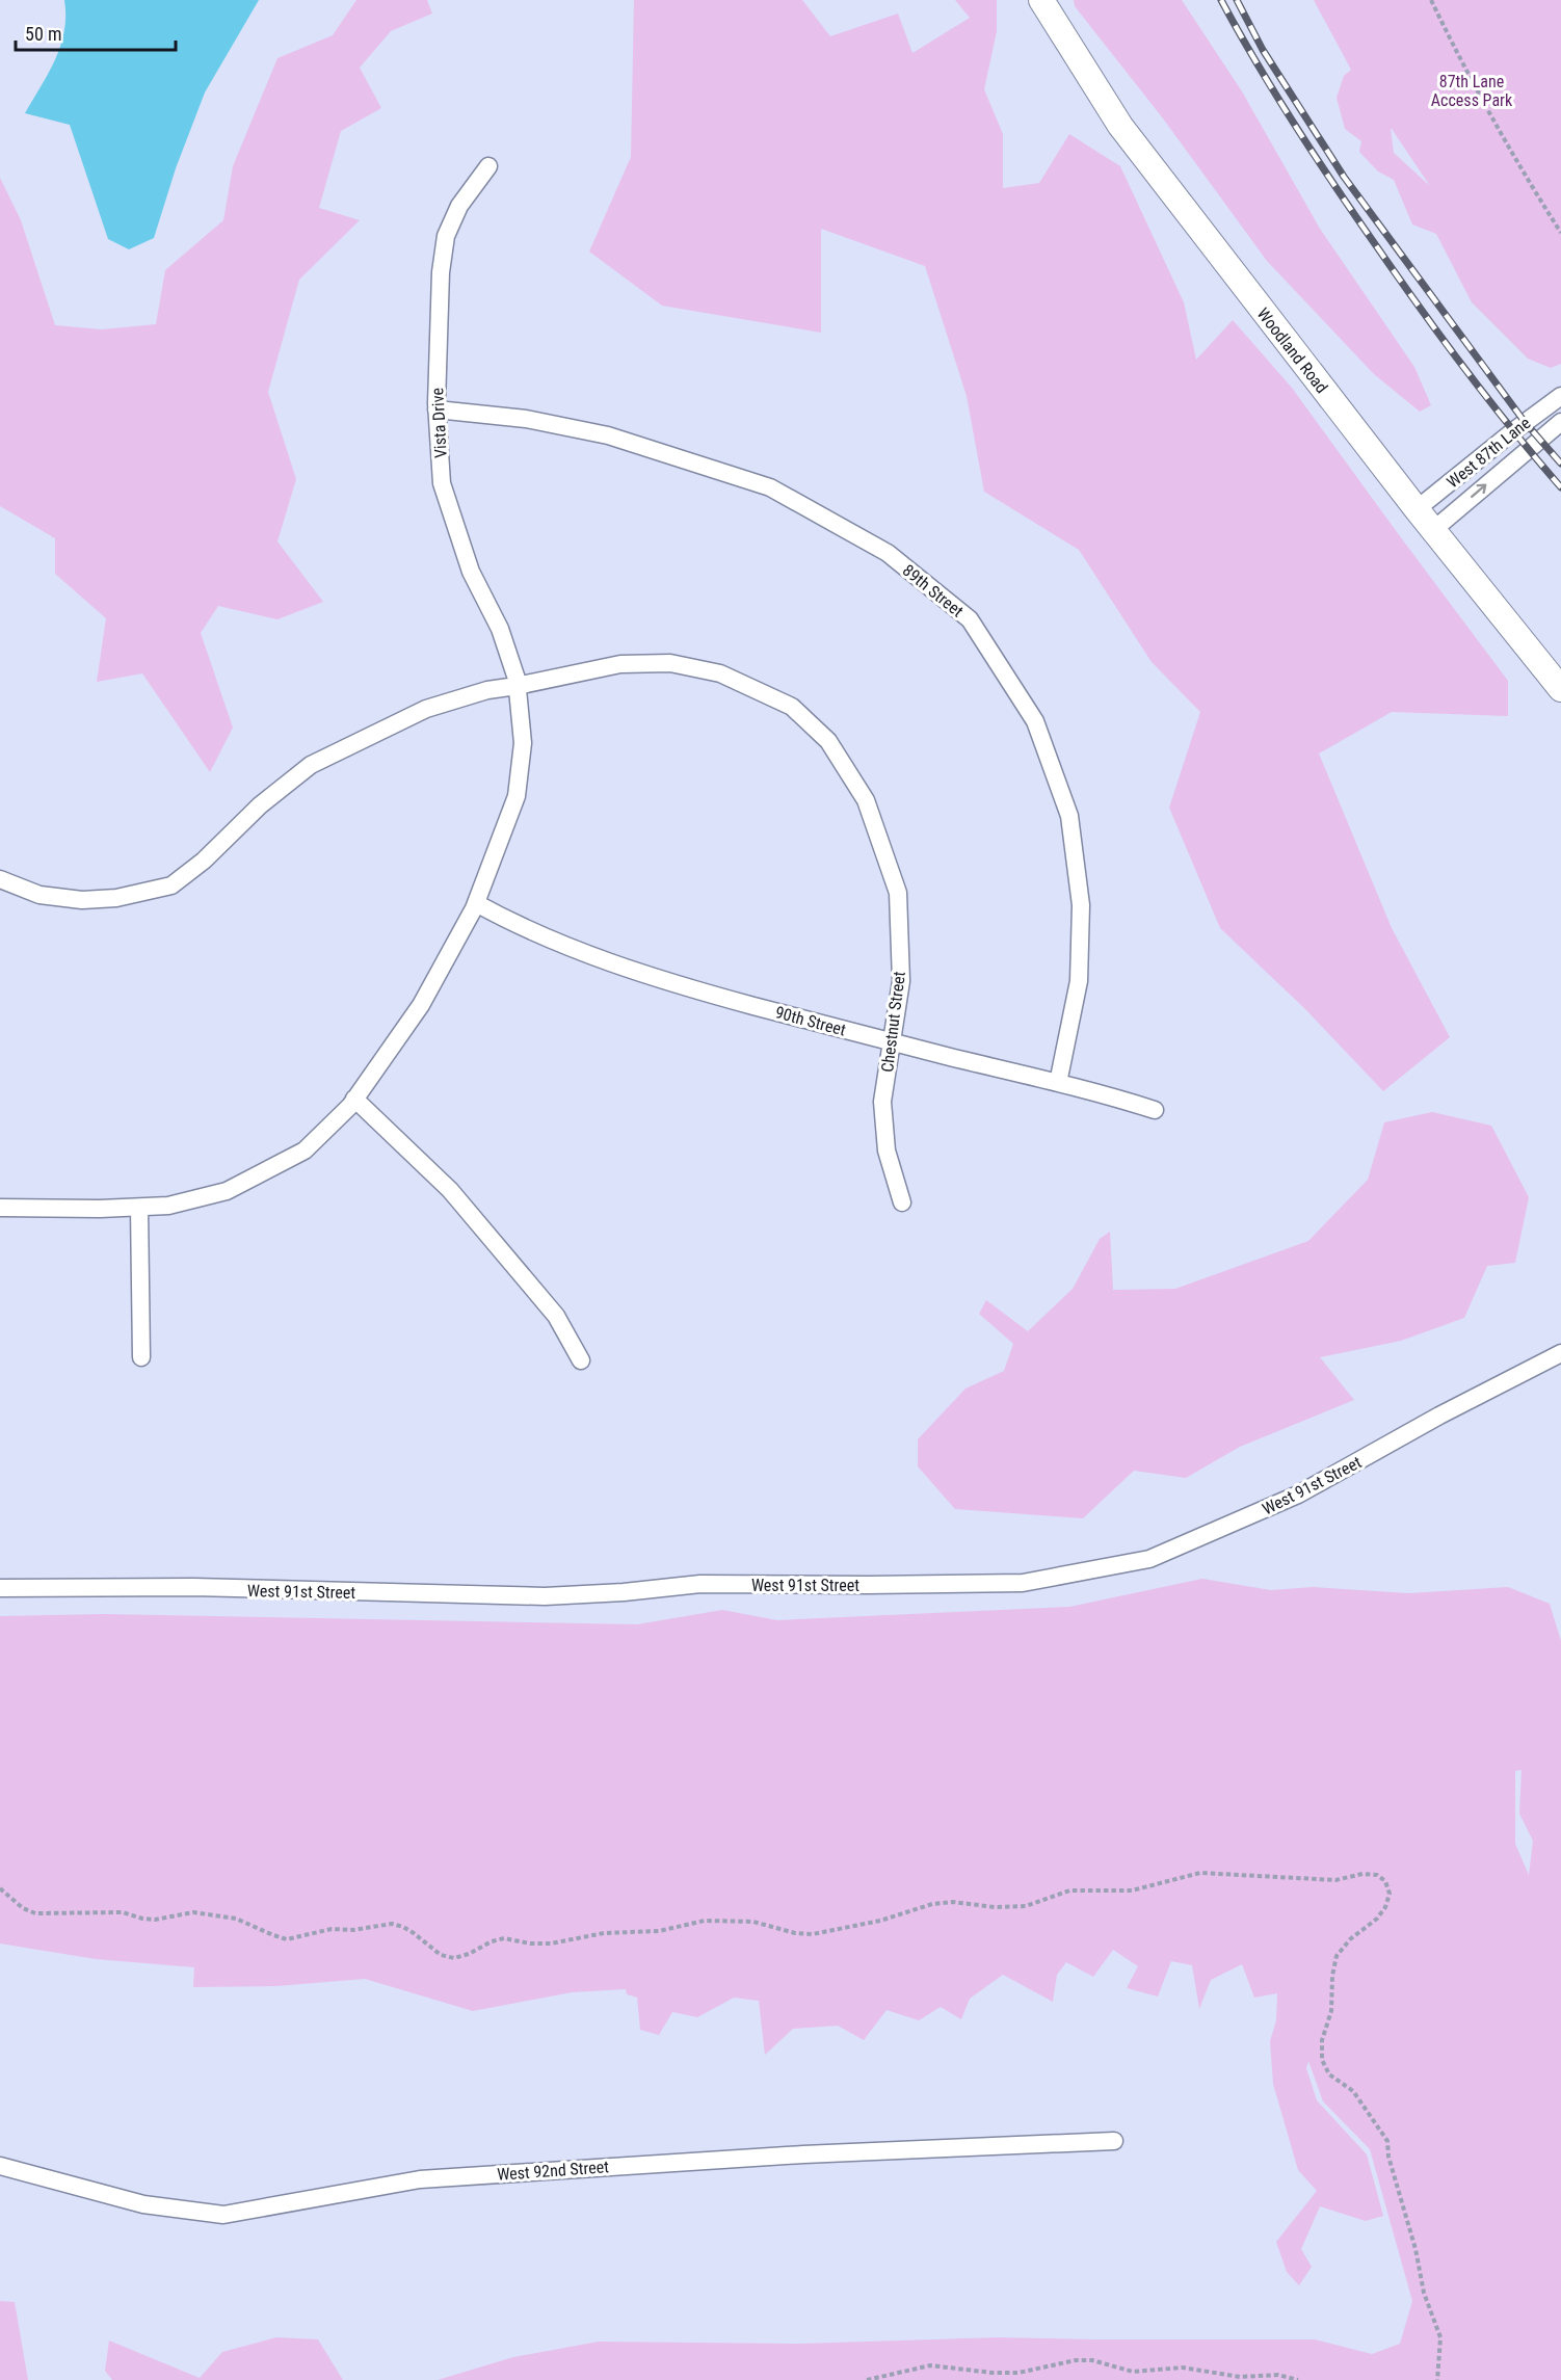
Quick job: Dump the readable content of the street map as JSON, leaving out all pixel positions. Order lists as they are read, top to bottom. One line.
{"streets":{"main road":["Woodland Road"],"street":["Vista Drive","West 87th Lane","89th Street","90th Street","Chestnut Street","West 91st Street","West 92nd Street"]},"crossings":[["Woodland Road","West 87th Lane"],["Vista Drive","89th Street"],["Vista Drive","90th Street"],["Vista Drive","Chestnut Street"],["89th Street","90th Street"],["90th Street","Chestnut Street"]],"parks":["87th Lane Access Park"],"scale_bar":"50 m"}
